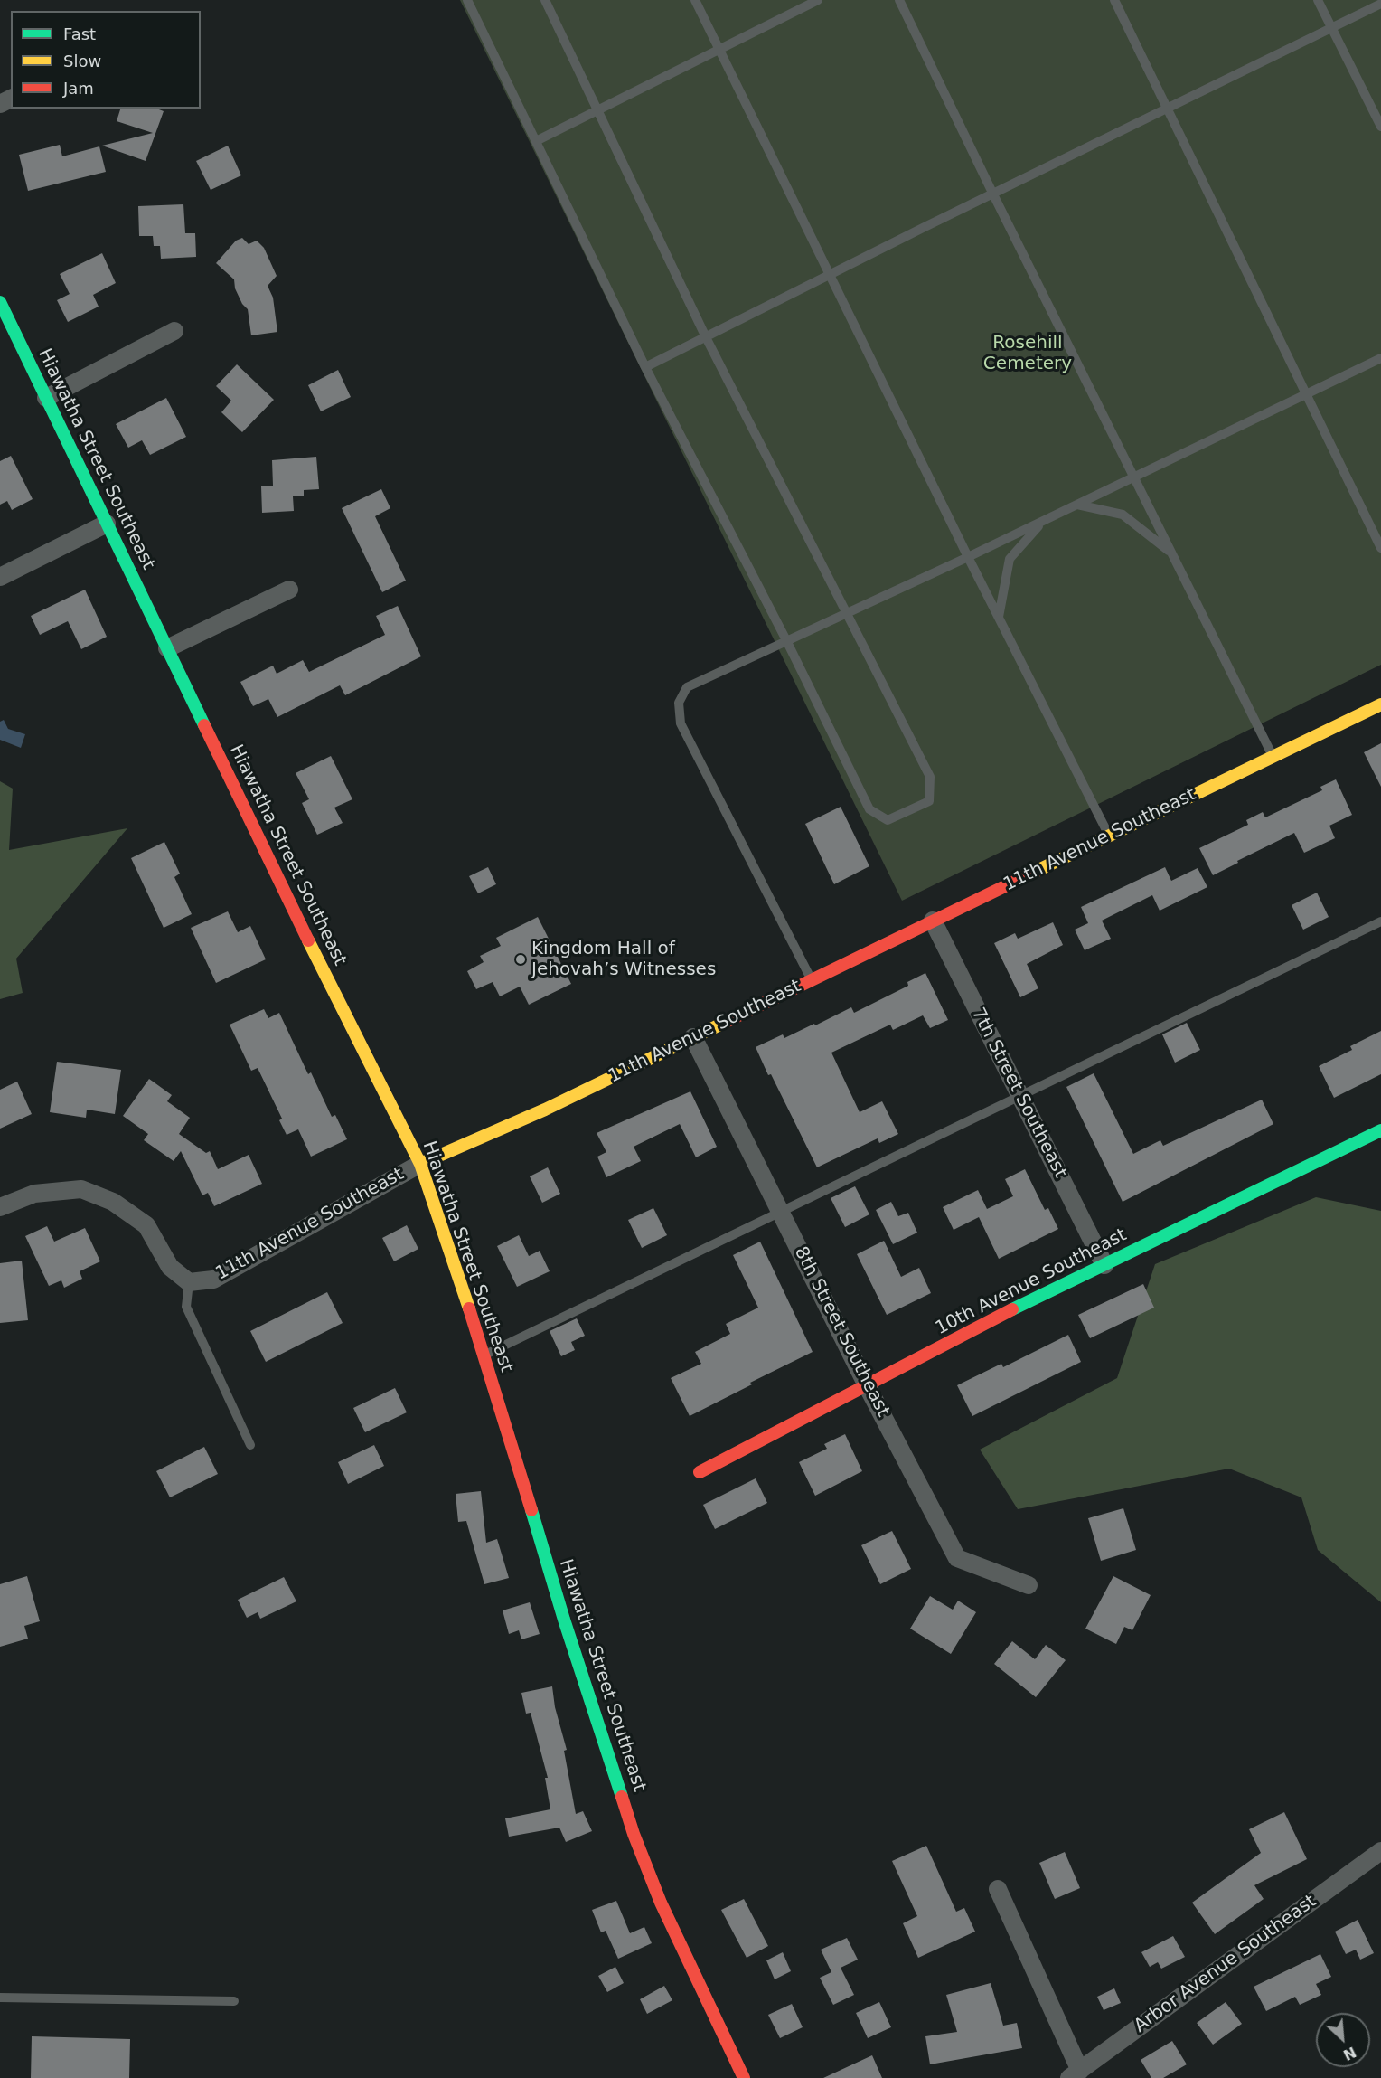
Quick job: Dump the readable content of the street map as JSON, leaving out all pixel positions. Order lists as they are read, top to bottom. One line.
{"streets":{"street":["Hiawatha Street Southeast","11th Avenue Southeast","7th Street Southeast","10th Avenue Southeast","8th Street Southeast","Arbor Avenue Southeast"]},"crossings":[["Hiawatha Street Southeast","11th Avenue Southeast"],["11th Avenue Southeast","7th Street Southeast"],["11th Avenue Southeast","8th Street Southeast"],["7th Street Southeast","10th Avenue Southeast"],["10th Avenue Southeast","8th Street Southeast"]],"parks":["Rosehill Cemetery"],"places":["Kingdom Hall of Jehovah’s Witnesses"],"legend":["Fast","Slow","Jam"],"north":"bottom right"}
